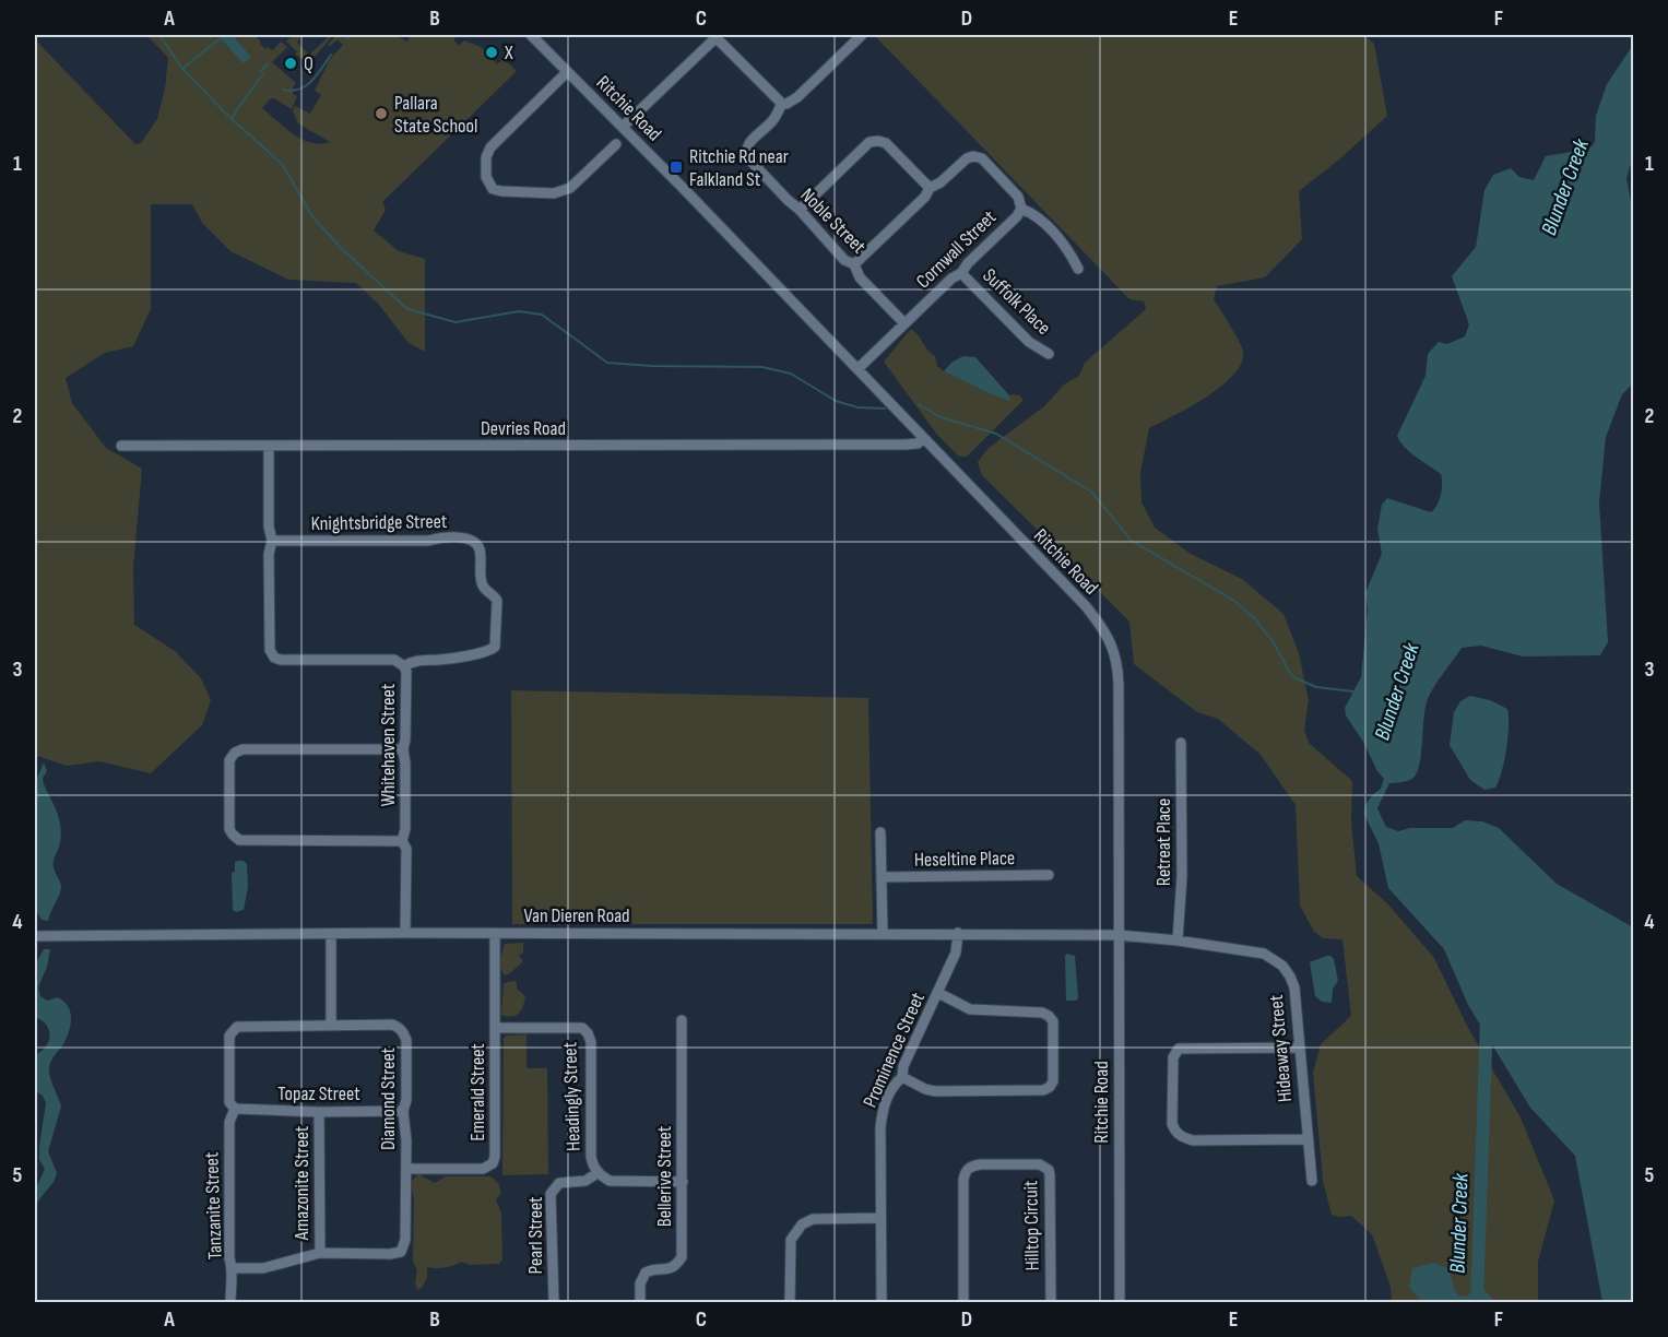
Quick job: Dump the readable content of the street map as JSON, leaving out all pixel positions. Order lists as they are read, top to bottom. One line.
{"streets":{"street":["Ritchie Road","Noble Street","Cornwall Street","Suffolk Place","Devries Road","Knightsbridge Street","Whitehaven Street","Retreat Place","Heseltine Place","Van Dieren Road","Hideaway Street","Prominence Street","Emerald Street","Topaz Street","Headingly Street","Diamond Street","Bellerive Street","Amazonite Street","Tanzanite Street","Hilltop Circuit","Pearl Street"]},"crossings":[["Ritchie Road","Cornwall Street"],["Ritchie Road","Devries Road"],["Ritchie Road","Van Dieren Road"],["Ritchie Road","Hideaway Street"],["Noble Street","Cornwall Street"],["Cornwall Street","Suffolk Place"],["Devries Road","Whitehaven Street"],["Knightsbridge Street","Whitehaven Street"],["Whitehaven Street","Van Dieren Road"],["Retreat Place","Hideaway Street"],["Van Dieren Road","Hideaway Street"],["Van Dieren Road","Prominence Street"],["Van Dieren Road","Emerald Street"],["Emerald Street","Headingly Street"],["Emerald Street","Diamond Street"],["Topaz Street","Diamond Street"],["Topaz Street","Amazonite Street"],["Topaz Street","Tanzanite Street"],["Headingly Street","Pearl Street"],["Diamond Street","Amazonite Street"],["Diamond Street","Tanzanite Street"]],"water":["Blunder Creek"],"places":{"other":["X","Q","Pallara State School"],"transit":["Ritchie Rd near Falkland St"]},"grid":{"columns":["A","B","C","D","E","F"],"rows":["1","2","3","4","5"]}}
